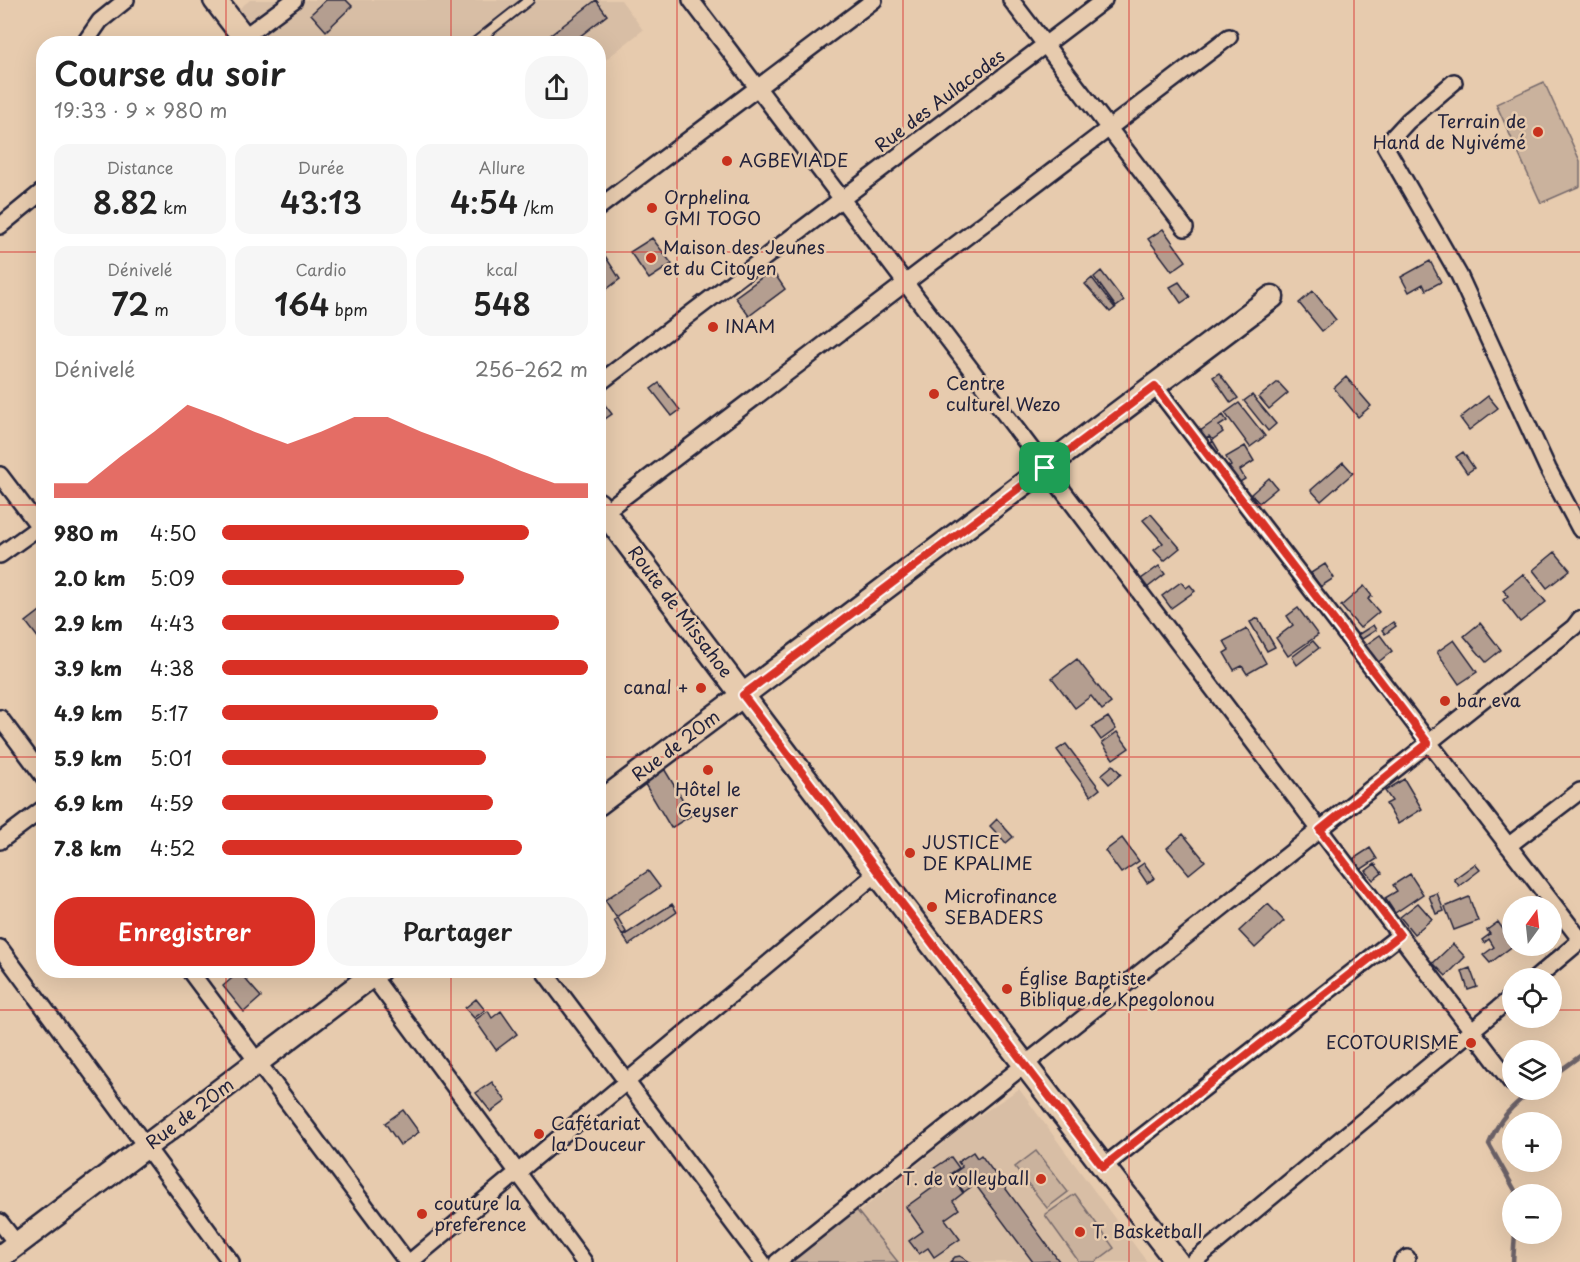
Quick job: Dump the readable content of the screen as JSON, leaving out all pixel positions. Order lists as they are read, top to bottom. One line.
{"streets":{"street":["Rue des Aulacodes","Route de Missahoe","Rue de 20m"]},"crossings":[["Route de Missahoe","Rue de 20m"]],"places":["Terrain de Hand de Nyivémé","AGBEVIADE","Orphelina GMI TOGO","Maison des Jeunes et du Citoyen","INAM","Centre culturel Wezo","canal +","bar eva","Hôtel le Geyser","JUSTICE DE KPALIME","Microfinance SEBADERS","Église Baptiste Biblique de Kpegolonou","ECOTOURISME","Cafétariat la Douceur","T. de volleyball","couture la preference","T. Basketball"],"north":"top","page":{"heading":["Course du soir","19:33 · 9 × 980 m"],"stats":[["Distance","8.82 km"],["Durée","43:13"],["Allure","4:54 /km"],["Dénivelé","72 m"],["Cardio","164 bpm"],["kcal","548"]],"chart":["Dénivelé","256–262 m"],"list":[{"name":"980 m","note":"4:50"},{"name":"2.0 km","note":"5:09"},{"name":"2.9 km","note":"4:43"},{"name":"3.9 km","note":"4:38"},{"name":"4.9 km","note":"5:17"},{"name":"5.9 km","note":"5:01"},{"name":"6.9 km","note":"4:59"},{"name":"7.8 km","note":"4:52"}],"buttons":["Enregistrer","Partager"],"map_buttons":["+","−"]}}
